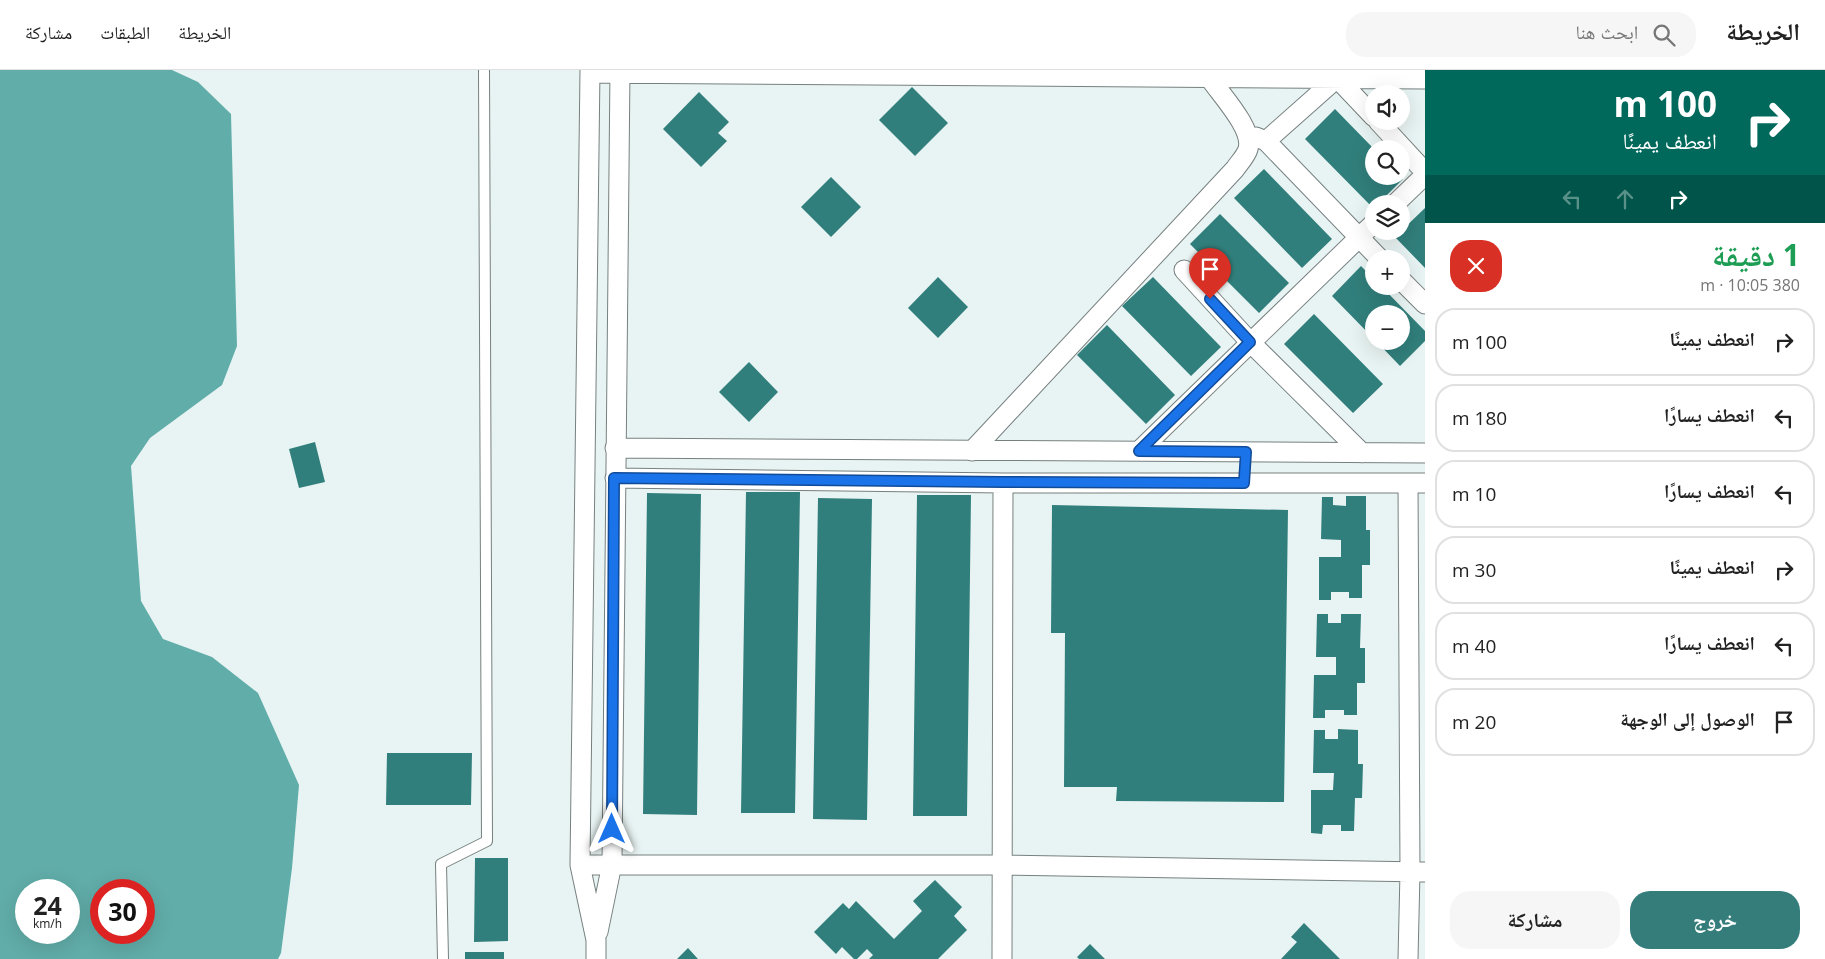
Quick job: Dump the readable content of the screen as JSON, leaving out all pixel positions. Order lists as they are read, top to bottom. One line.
{"page":{"header":"الخريطة","search":"ابحث هنا","nav":["الخريطة","الطبقات","مشاركة"],"turn":["100 m","انعطف يمينًا"],"map_buttons":["+","−"],"heading":["1 دقيقة","380 m · 10:05"],"list":[{"name":"انعطف يمينًا","value":"100 m"},{"name":"انعطف يسارًا","value":"180 m"},{"name":"انعطف يسارًا","value":"10 m"},{"name":"انعطف يمينًا","value":"30 m"},{"name":"انعطف يسارًا","value":"40 m"},{"name":"الوصول إلى الوجهة","value":"20 m"}],"speed":"24 km/h","limit":"30","buttons":["خروج","مشاركة"]}}
